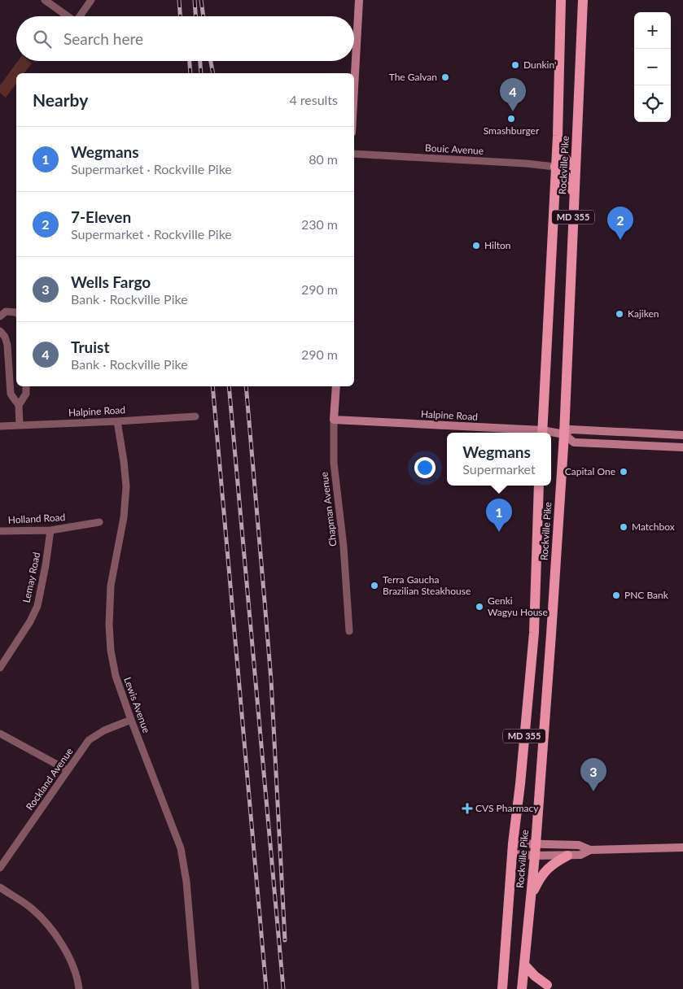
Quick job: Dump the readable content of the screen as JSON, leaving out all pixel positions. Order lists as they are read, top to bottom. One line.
{"streets":{"main road":["Rockville Pike","MD 355"],"street":["Bouic Avenue","Halpine Road","Chapman Avenue","Holland Road","Lemay Road","Lewis Avenue","Rockland Avenue"]},"crossings":[["Bouic Avenue","Rockville Pike"],["Rockville Pike","Halpine Road"],["Halpine Road","Chapman Avenue"],["Halpine Road","Lewis Avenue"],["Holland Road","Lemay Road"],["Lewis Avenue","Rockland Avenue"]],"places":{"other":["Dunkin'","The Galvan","Smashburger","Hilton","Kajiken","Capital One","Matchbox","Terra Gaucha Brazilian Steakhouse","PNC Bank","Genki Wagyu House"],"health":["CVS Pharmacy"]},"page":{"map_buttons":["+","−"],"search":"Search here","heading":["Nearby","4 results"],"pins":["4","2","1","3"],"list":[{"mark":"1","name":"Wegmans","note":"Supermarket · Rockville Pike","value":"80 m"},{"mark":"2","name":"7-Eleven","note":"Supermarket · Rockville Pike","value":"230 m"},{"mark":"3","name":"Wells Fargo","note":"Bank · Rockville Pike","value":"290 m"},{"mark":"4","name":"Truist","note":"Bank · Rockville Pike","value":"290 m"}],"popup":["Wegmans","Supermarket"]}}
